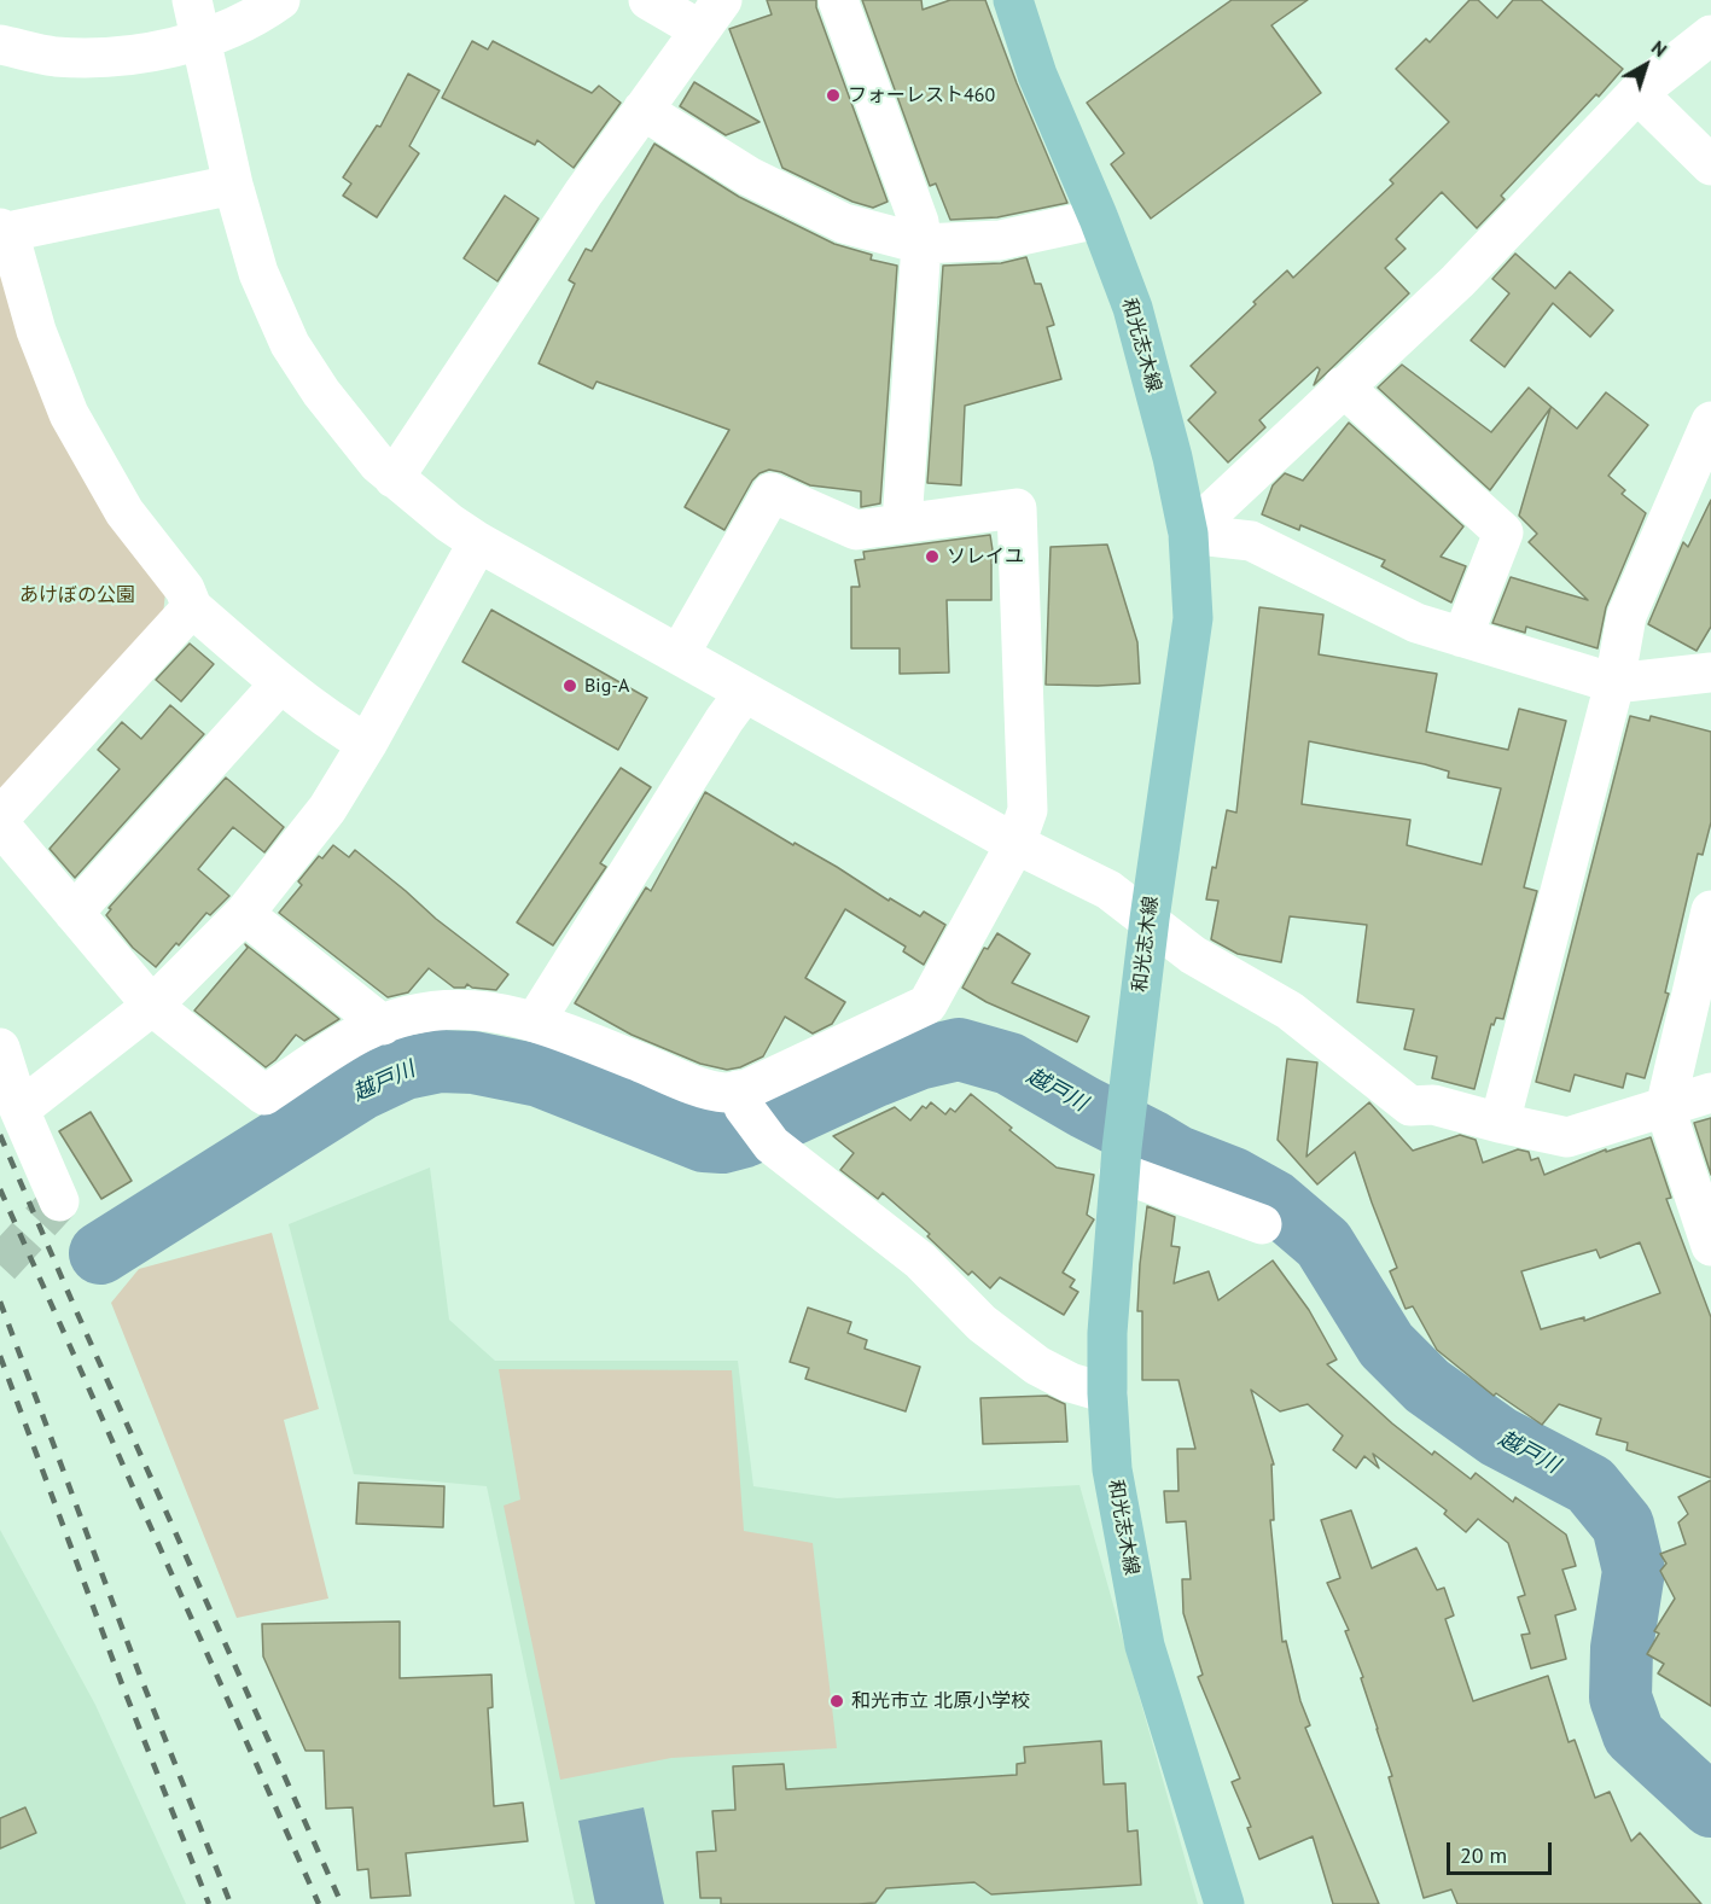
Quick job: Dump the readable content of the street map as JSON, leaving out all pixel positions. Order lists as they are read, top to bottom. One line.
{"streets":{"main road":["和光志木線"]},"water":["越戸川"],"parks":["あけぼの公園"],"places":["フォーレスト460","ソレイユ","Big-A","和光市立 北原小学校"],"scale_bar":"20 m","north":"top right"}
